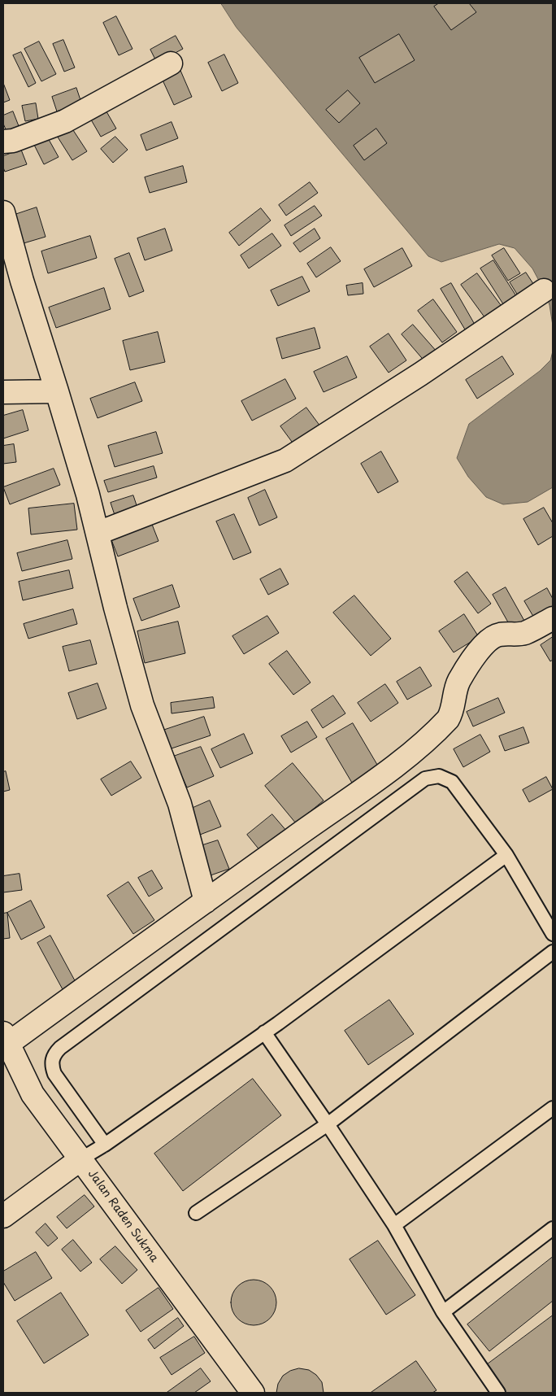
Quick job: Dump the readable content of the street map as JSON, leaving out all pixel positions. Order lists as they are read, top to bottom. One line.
{"streets":{"street":["Jalan Raden Sukma"]}}
